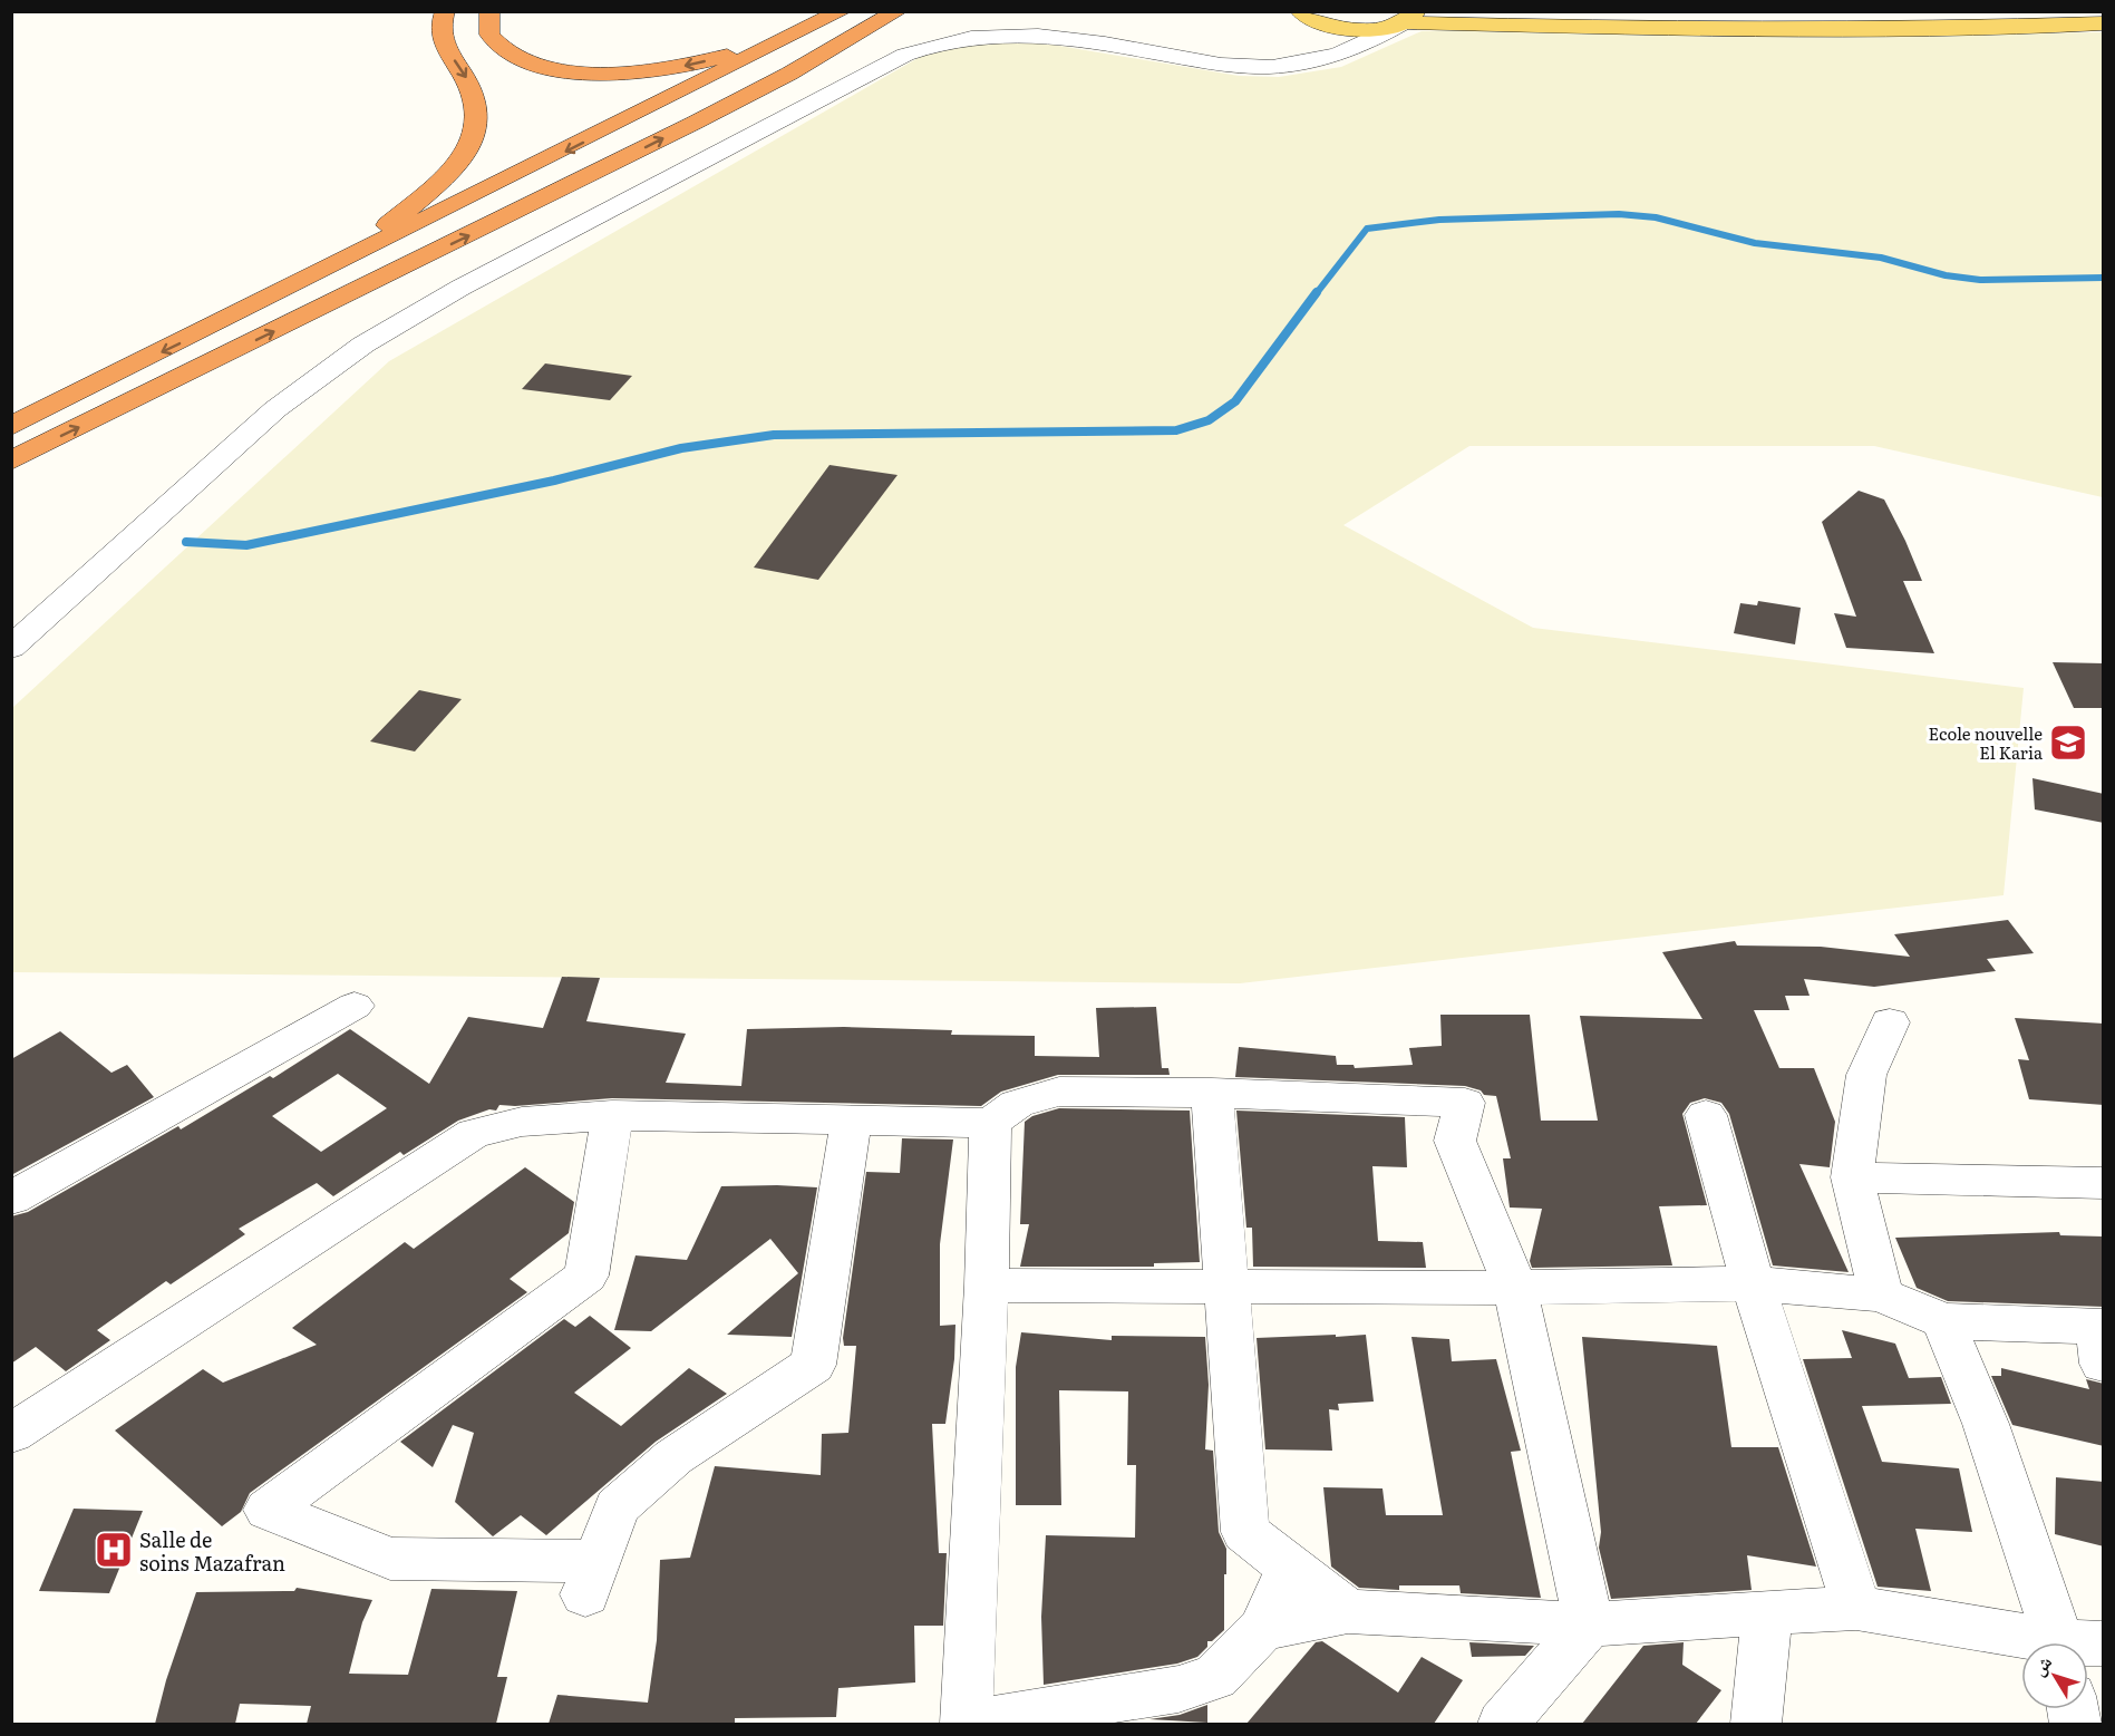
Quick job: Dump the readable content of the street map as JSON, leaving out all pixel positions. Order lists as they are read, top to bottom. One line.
{"places":{"school or university":["Ecole nouvelle El Karia"],"hospital":["Salle de soins Mazafran"]},"north":"top left"}
